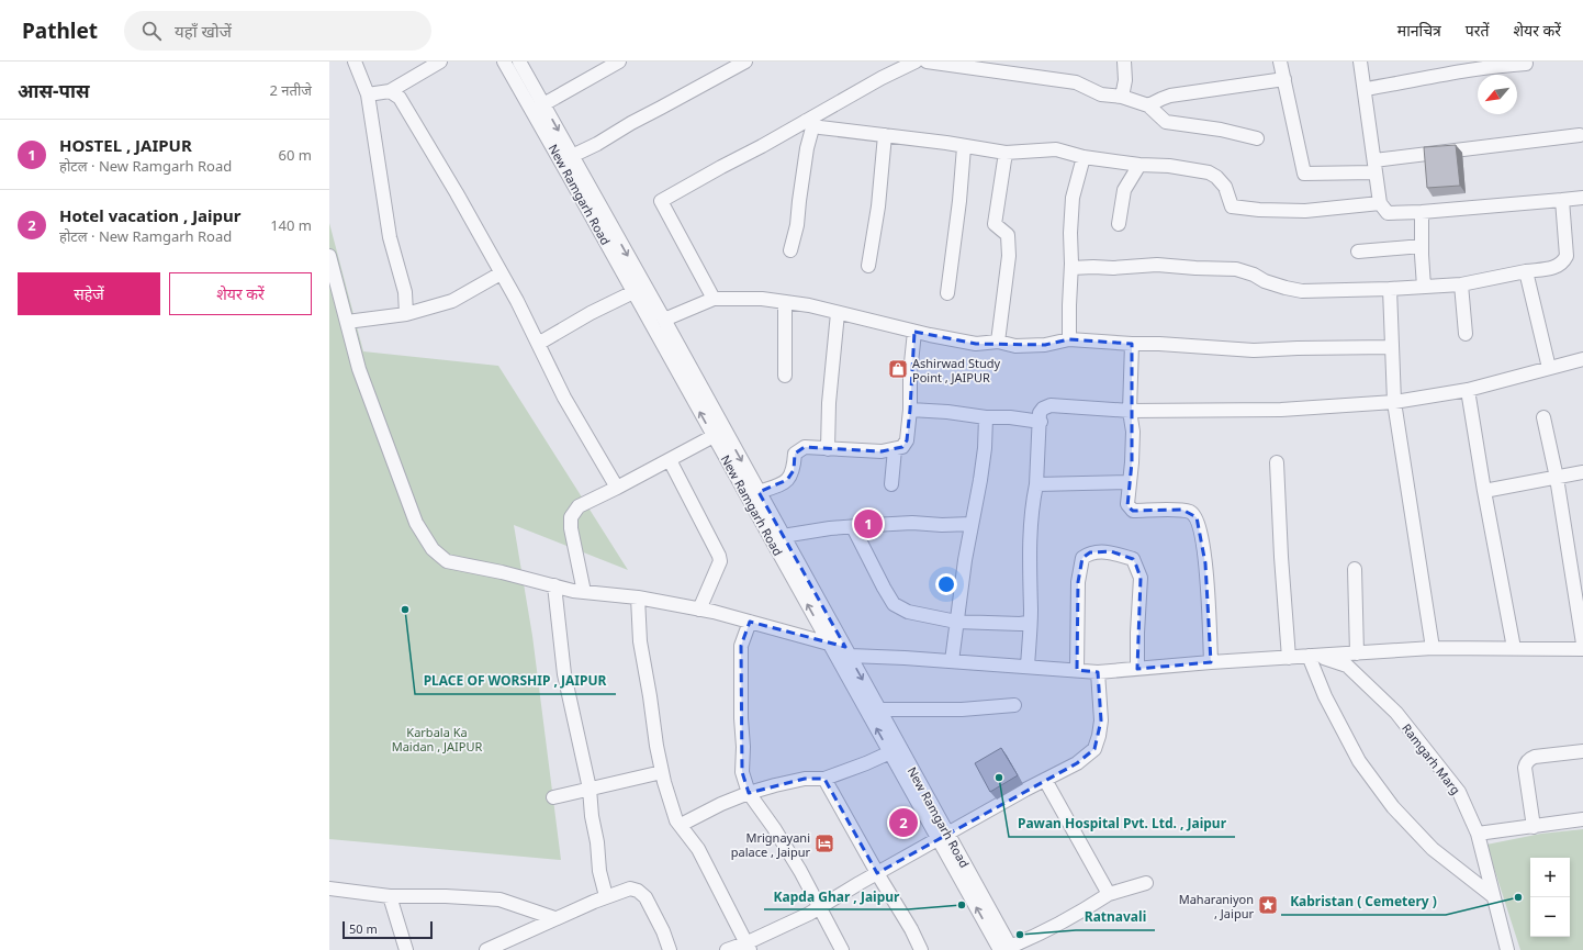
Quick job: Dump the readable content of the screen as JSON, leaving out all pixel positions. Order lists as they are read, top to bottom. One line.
{"streets":{"street":["New Ramgarh Road","Ramgarh Marg"]},"parks":["Karbala Ka Maidan , JAIPUR"],"places":{"shop":["Ashirwad Study Point , JAIPUR"],"other":["PLACE OF WORSHIP , JAIPUR","Pawan Hospital Pvt. Ltd. , Jaipur","Kabristan ( Cemetery )","Kapda Ghar , Jaipur","Ratnavali"],"hotel":["Mrignayani palace , Jaipur"],"place":["Maharaniyon , Jaipur"]},"scale_bar":"50 m","north":"bottom left","page":{"header":"Pathlet","search":"यहाँ खोजें","nav":["मानचित्र","परतें","शेयर करें"],"heading":["आस-पास","2 नतीजे"],"list":[{"mark":"1","name":"HOSTEL , JAIPUR","note":"होटल · New Ramgarh Road","value":"60 m"},{"mark":"2","name":"Hotel vacation , Jaipur","note":"होटल · New Ramgarh Road","value":"140 m"}],"buttons":["सहेजें","शेयर करें"],"pins":["1","2"],"map_buttons":["+","−"],"scale":"50 m"}}
